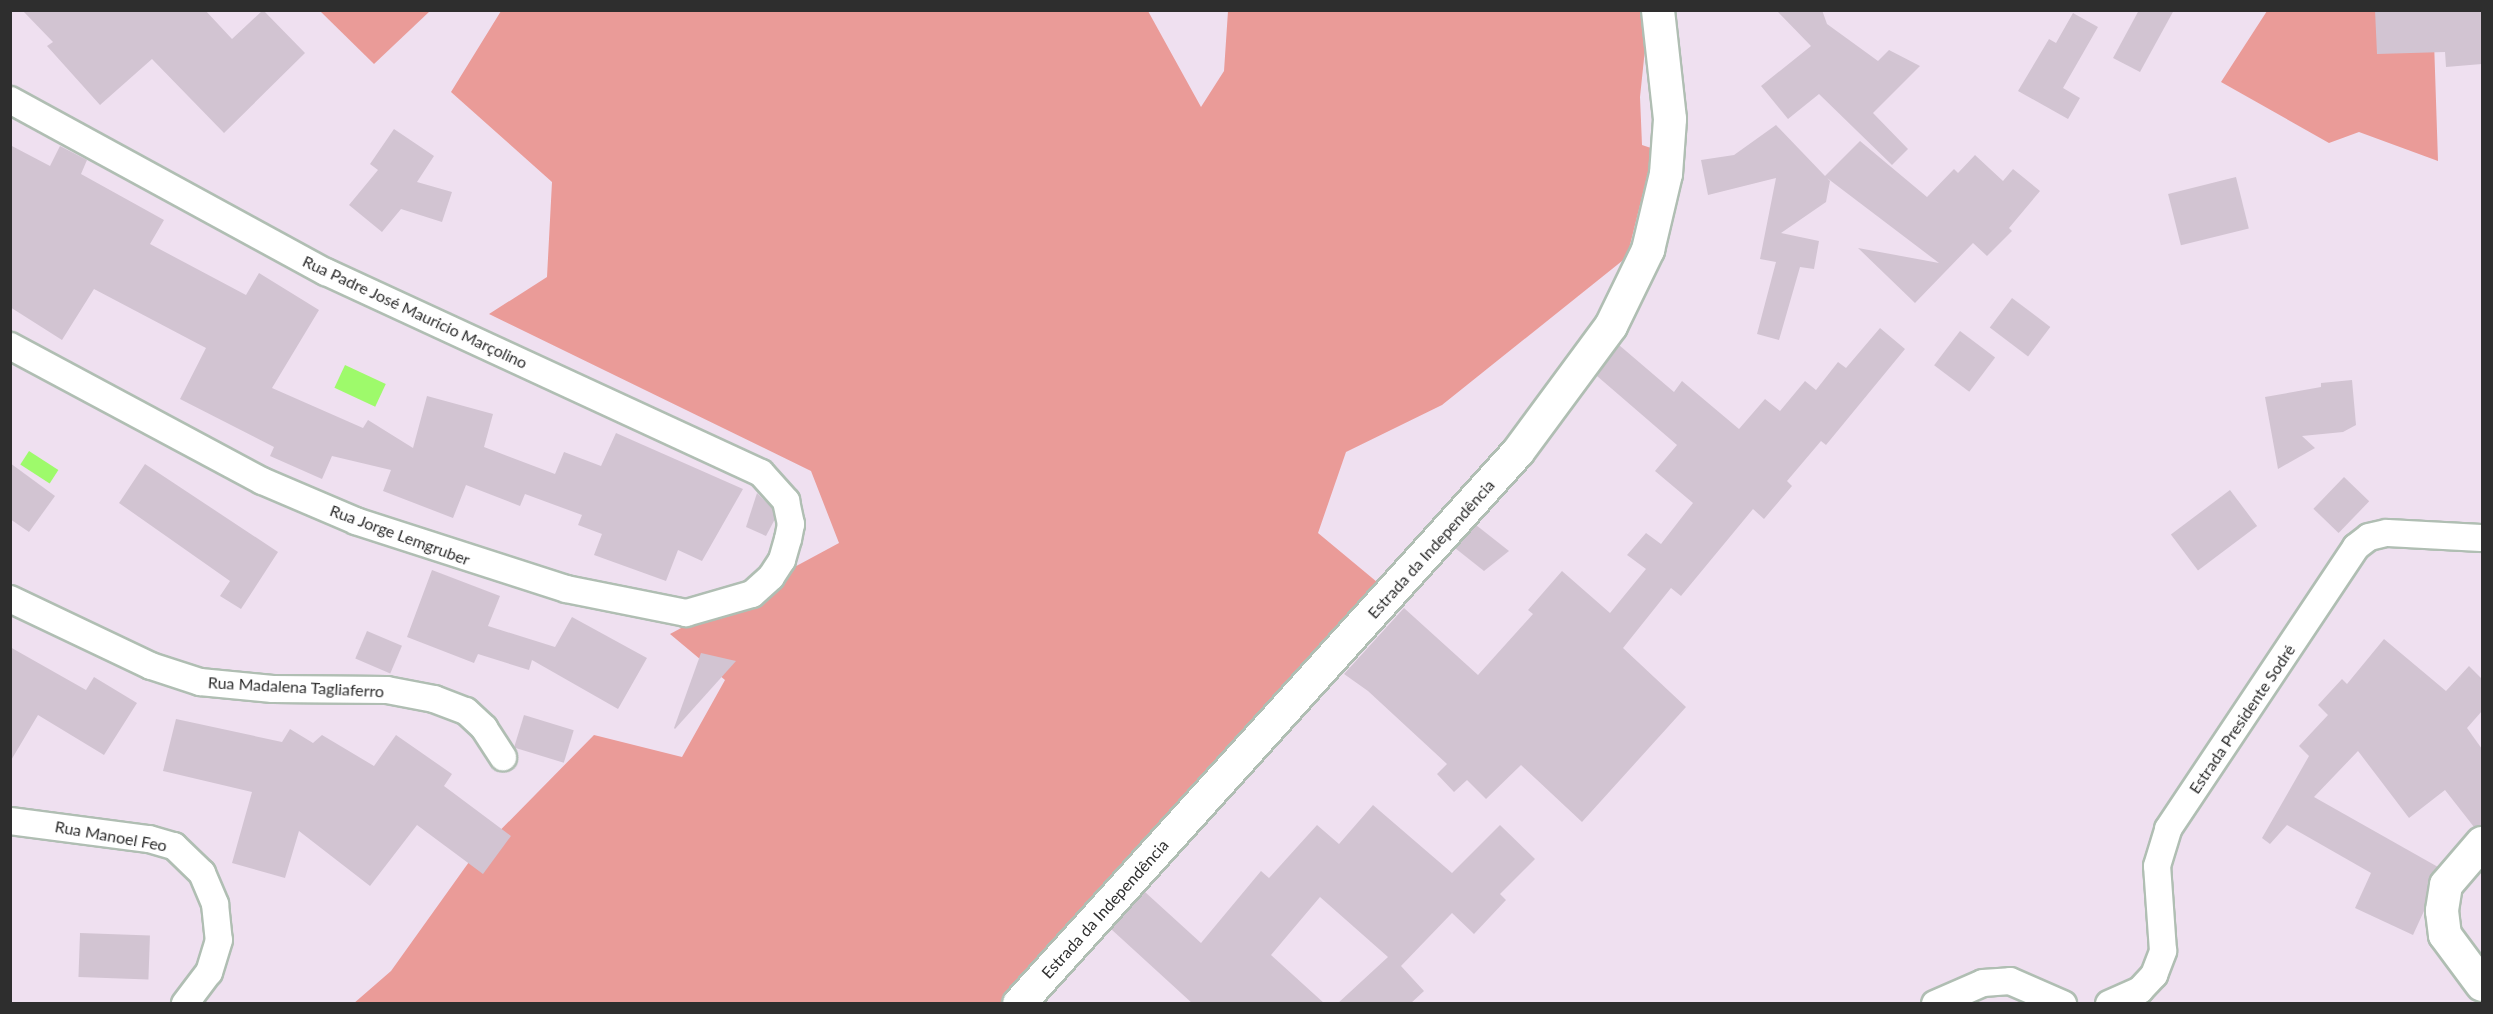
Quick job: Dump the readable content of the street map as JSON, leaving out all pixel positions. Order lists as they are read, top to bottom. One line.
{"streets":{"street":["Rua Padre José Mauricio Marçolino","Rua Jorge Lemgruber","Estrada da Independência","Rua Madalena Tagliaferro","Estrada Presidente Sodré","Rua Manoel Feo"]},"crossings":[["Rua Padre José Mauricio Marçolino","Rua Jorge Lemgruber"]]}
